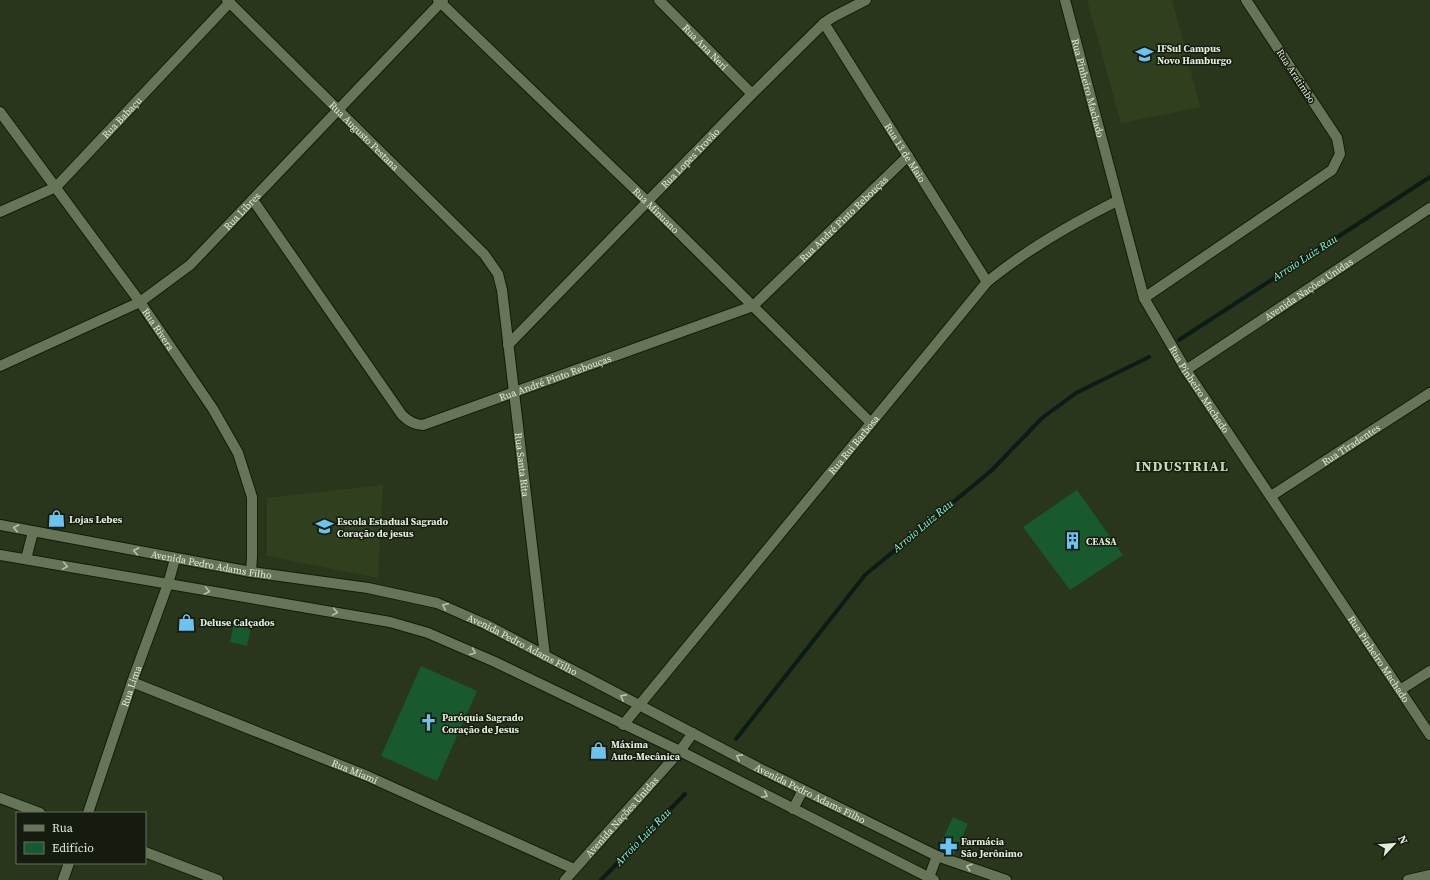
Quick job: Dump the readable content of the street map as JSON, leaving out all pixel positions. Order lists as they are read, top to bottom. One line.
{"streets":{"street":["Rua Ana Neri","Rua Aratimbo","Rua Pinheiro Machado","Rua Babaçu","Rua Augusto Pestana","Rua 13 de Maio","Rua Lopes Trovão","Rua Libres","Rua Minuano","Rua André Pinto Rebouças","Avenida Nações Unidas","Rua Rivera","Rua Rui Barbosa","Rua Tiradentes","Rua Santa Rita","Avenida Pedro Adams Filho","Rua Lima","Rua Miami"]},"crossings":[["Rua Ana Neri","Rua Lopes Trovão"],["Rua Aratimbo","Rua Pinheiro Machado"],["Rua Pinheiro Machado","Avenida Nações Unidas"],["Rua Pinheiro Machado","Rua Rui Barbosa"],["Rua Pinheiro Machado","Rua Tiradentes"],["Rua Babaçu","Rua Augusto Pestana"],["Rua Babaçu","Rua Rivera"],["Rua Augusto Pestana","Rua Libres"],["Rua Augusto Pestana","Rua Santa Rita"],["Rua 13 de Maio","Rua Lopes Trovão"],["Rua 13 de Maio","Rua André Pinto Rebouças"],["Rua 13 de Maio","Rua Rui Barbosa"],["Rua Lopes Trovão","Rua Minuano"],["Rua Lopes Trovão","Rua Santa Rita"],["Rua Libres","Rua Minuano"],["Rua Libres","Rua André Pinto Rebouças"],["Rua Libres","Rua Rivera"],["Rua Minuano","Rua André Pinto Rebouças"],["Rua Minuano","Rua Rui Barbosa"],["Rua André Pinto Rebouças","Rua Santa Rita"],["Avenida Nações Unidas","Avenida Pedro Adams Filho"],["Avenida Nações Unidas","Rua Miami"],["Rua Rivera","Avenida Pedro Adams Filho"],["Rua Rui Barbosa","Avenida Pedro Adams Filho"],["Rua Santa Rita","Avenida Pedro Adams Filho"],["Avenida Pedro Adams Filho","Rua Lima"],["Rua Lima","Rua Miami"]],"districts":["INDUSTRIAL"],"water":["Arroio Luiz Rau"],"places":{"school or university":["IFSul Campus Novo Hamburgo","Escola Estadual Sagrado Coração de jesus"],"shop":["Lojas Lebes","Deluse Calçados","Máxima Auto-Mecânica"],"building":["CEASA"],"church":["Paróquia Sagrado Coração de Jesus"],"pharmacy":["Farmácia São Jerônimo"]},"legend":["Rua","Edifício"],"north":"top right"}
